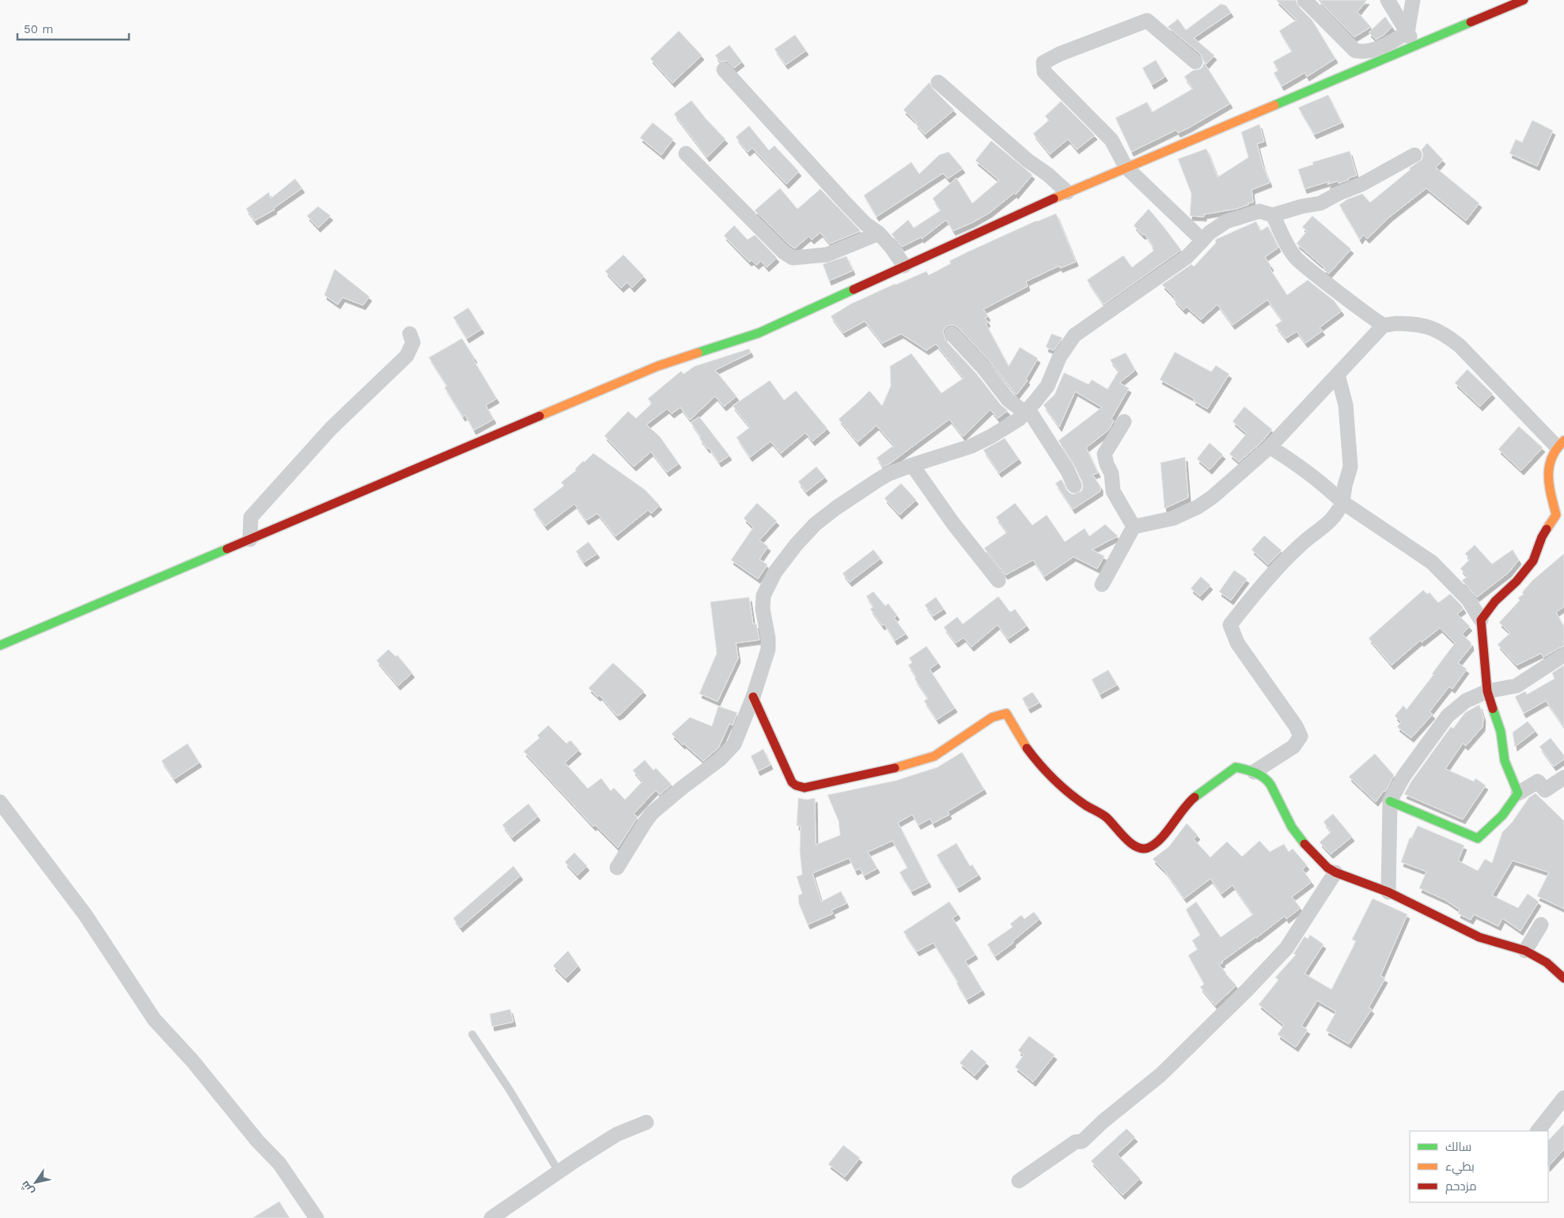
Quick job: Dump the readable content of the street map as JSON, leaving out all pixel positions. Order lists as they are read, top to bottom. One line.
{"legend":["سالك","بطيء","مزدحم"],"scale_bar":"50 m","north":"bottom left"}
